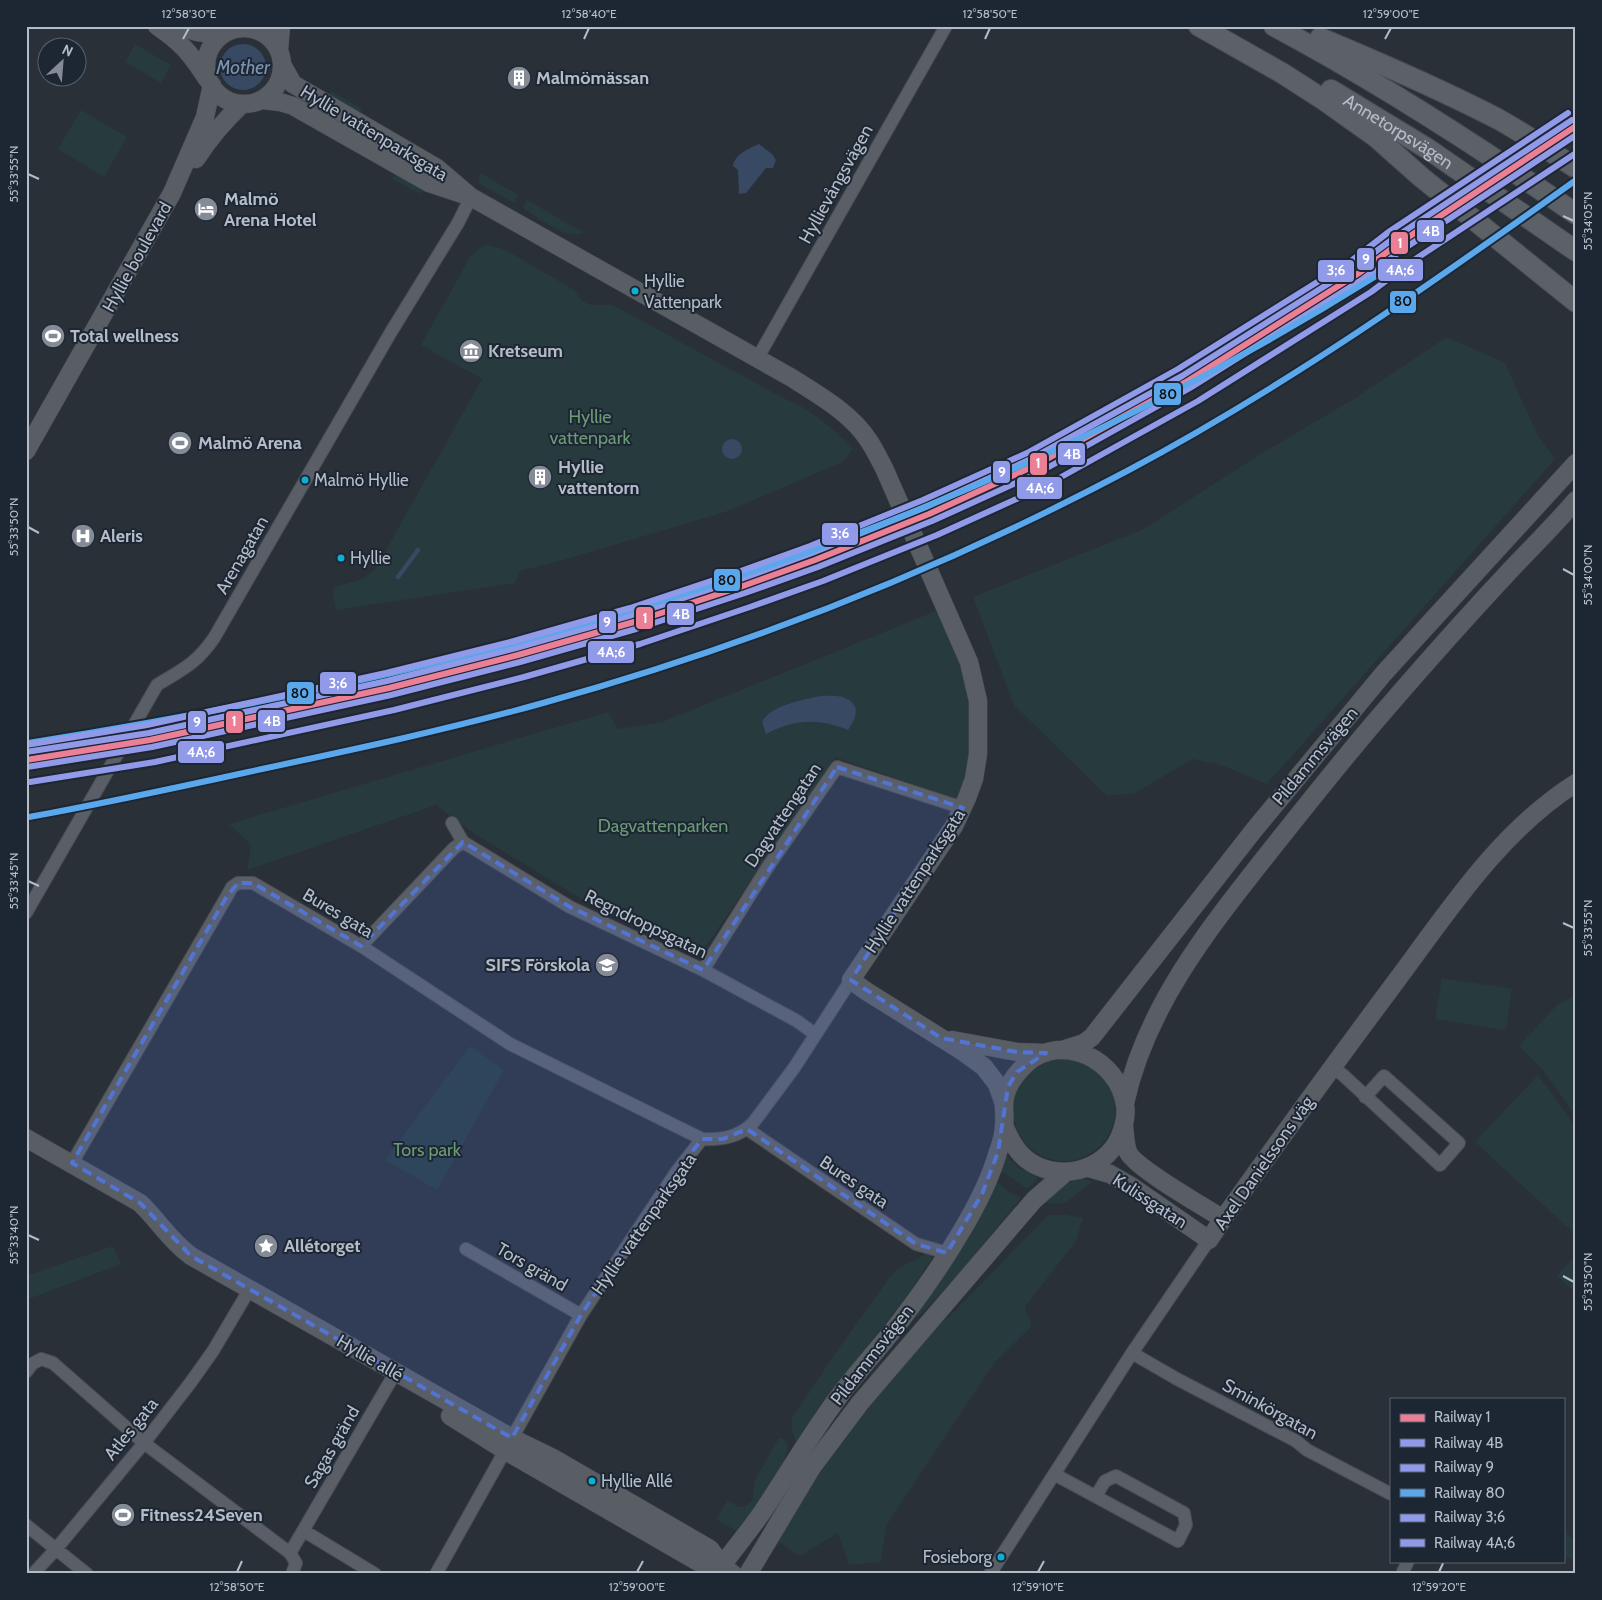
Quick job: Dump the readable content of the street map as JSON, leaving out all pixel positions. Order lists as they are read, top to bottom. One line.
{"streets":{"main road":["Annetorpsvägen"],"street":["Hyllie vattenparksgata","Hyllievångsvägen","Hyllie boulevard","Arenagatan","Pildammsvägen","Dagvattengatan","Bures gata","Regndroppsgatan","Axel Danielssons väg","Kulissgatan","Tors gränd","Hyllie allé","Sminkörgatan","Atles gata","Sagas gränd"]},"crossings":[["Hyllie vattenparksgata","Hyllievångsvägen"],["Hyllie vattenparksgata","Hyllie boulevard"],["Hyllie vattenparksgata","Arenagatan"],["Hyllie vattenparksgata","Dagvattengatan"],["Hyllie vattenparksgata","Bures gata"],["Hyllie vattenparksgata","Regndroppsgatan"],["Hyllie vattenparksgata","Tors gränd"],["Hyllie vattenparksgata","Hyllie allé"],["Pildammsvägen","Bures gata"],["Pildammsvägen","Kulissgatan"],["Pildammsvägen","Hyllie allé"],["Dagvattengatan","Regndroppsgatan"],["Bures gata","Hyllie allé"],["Axel Danielssons väg","Kulissgatan"],["Axel Danielssons väg","Sminkörgatan"],["Hyllie allé","Atles gata"],["Hyllie allé","Sagas gränd"]],"water":["Mother"],"parks":["Hyllie vattenpark","Dagvattenparken","Tors park"],"places":{"building":["Malmömässan","Hyllie vattentorn"],"hotel":["Malmö Arena Hotel"],"other":["Hyllie Vattenpark","Malmö Hyllie","Hyllie","Hyllie Allé","Fosieborg"],"sports":["Total wellness","Malmö Arena","Fitness24Seven"],"museum":["Kretseum"],"hospital":["Aleris"],"school or university":["SIFS Förskola"],"place":["Allétorget"]},"lines":["rail line 3;6","rail line 9","rail line 1","rail line 4B","rail line 4A;6","rail line 80"],"legend":["Railway 1","Railway 4B","Railway 9","Railway 80","Railway 3;6","Railway 4A;6"],"north":"top right","coordinates":["12°58'30\"E","12°58'40\"E","12°58'50\"E","12°59'00\"E","55°33'55\"N","55°34'05\"N","55°33'50\"N","55°34'00\"N","55°33'45\"N","55°33'40\"N","12°59'10\"E","12°59'20\"E"]}
